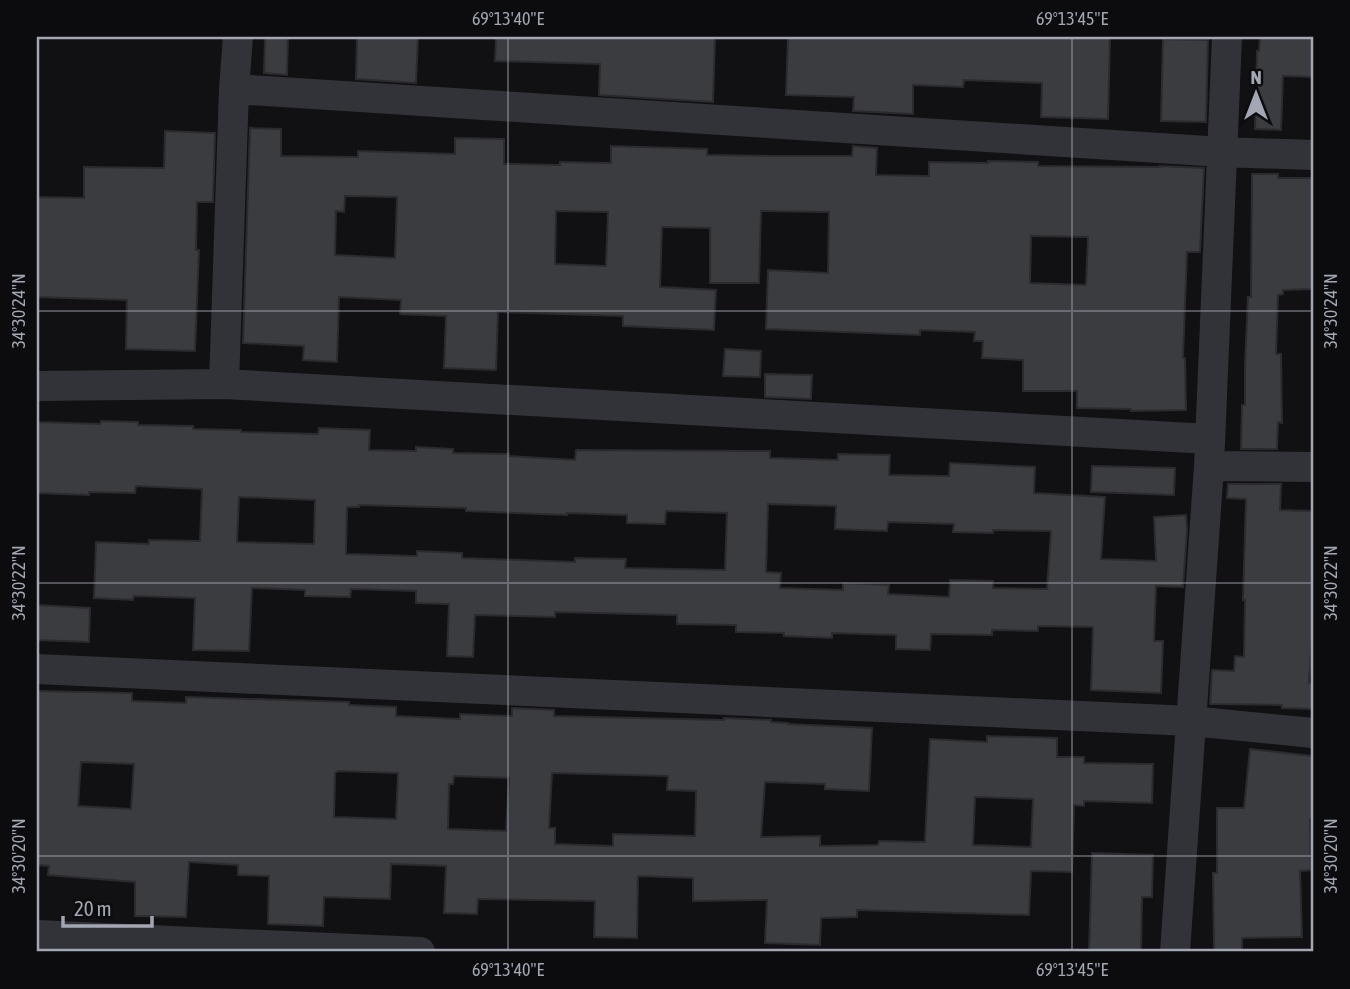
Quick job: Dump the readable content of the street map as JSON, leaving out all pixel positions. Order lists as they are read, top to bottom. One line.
{"scale_bar":"20 m","north":"top","coordinates":["69°13'40\"E","69°13'45\"E","34°30'24\"N","34°30'22\"N","34°30'20\"N"]}
